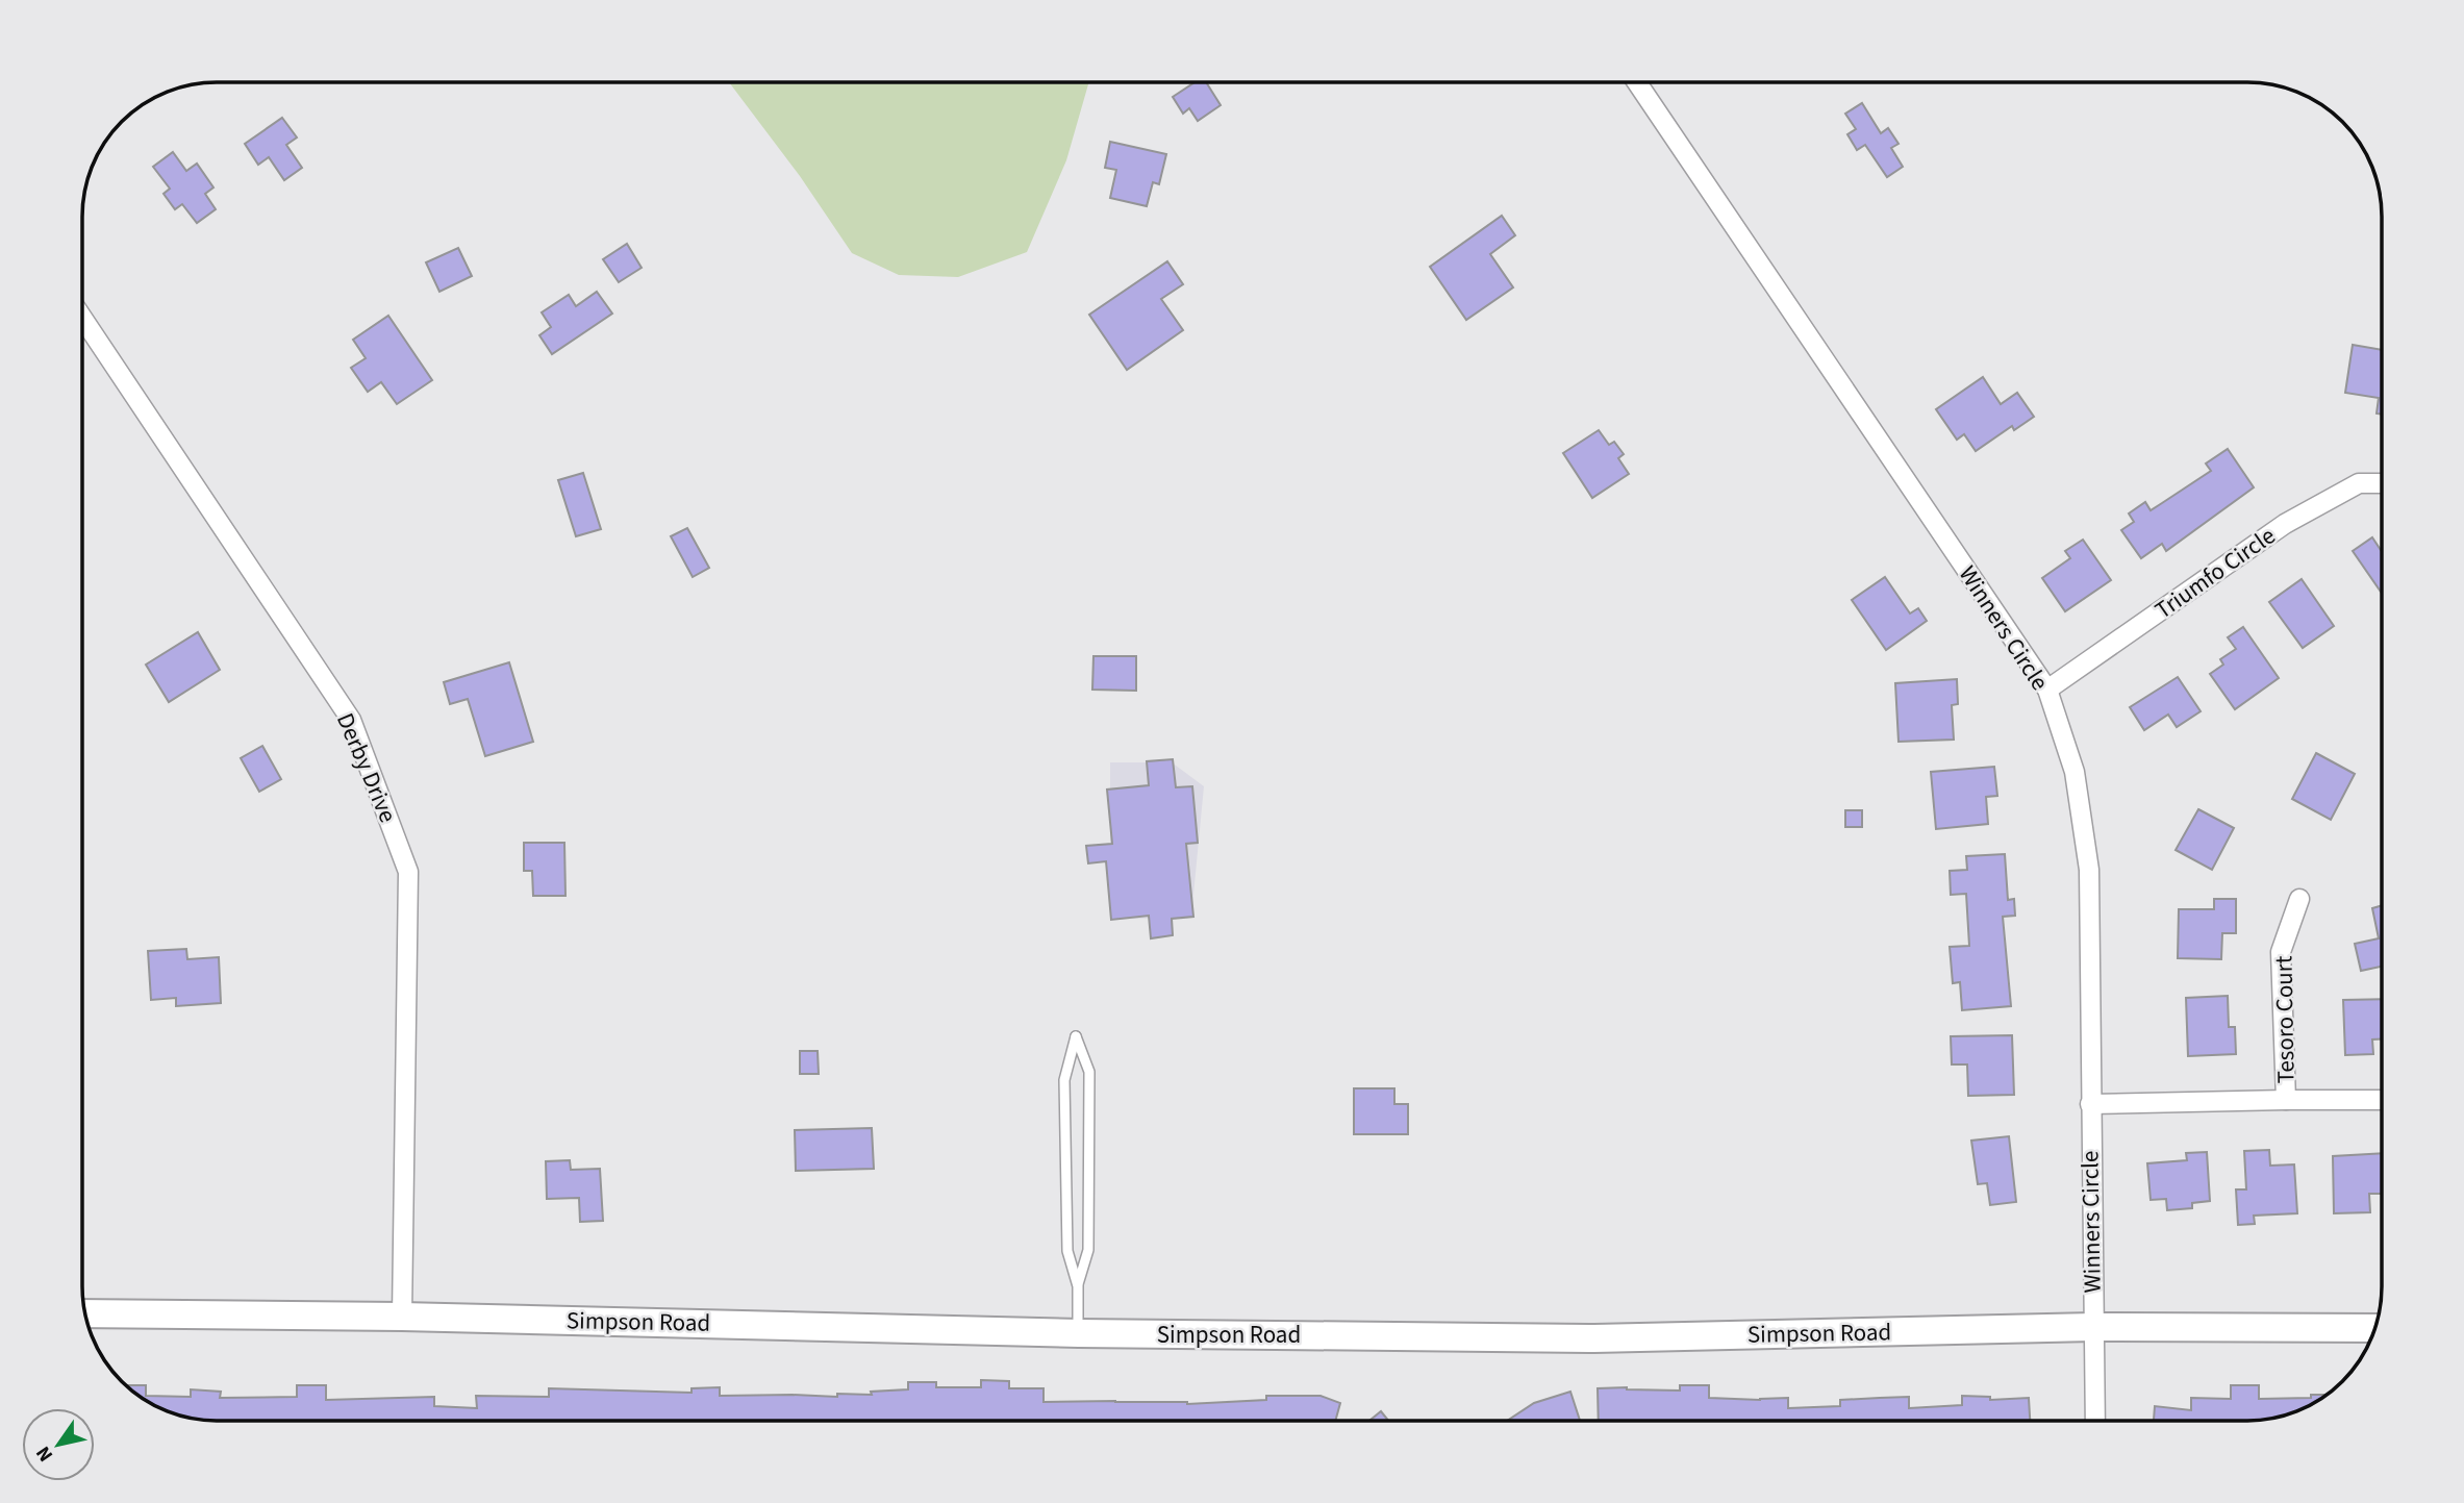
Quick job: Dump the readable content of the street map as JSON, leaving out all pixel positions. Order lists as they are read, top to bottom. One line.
{"streets":{"main road":["Simpson Road"],"street":["Triumfo Circle","Winners Circle","Derby Drive","Tesoro Court"]},"crossings":[["Triumfo Circle","Winners Circle"],["Winners Circle","Simpson Road"],["Derby Drive","Simpson Road"]],"north":"bottom left"}
